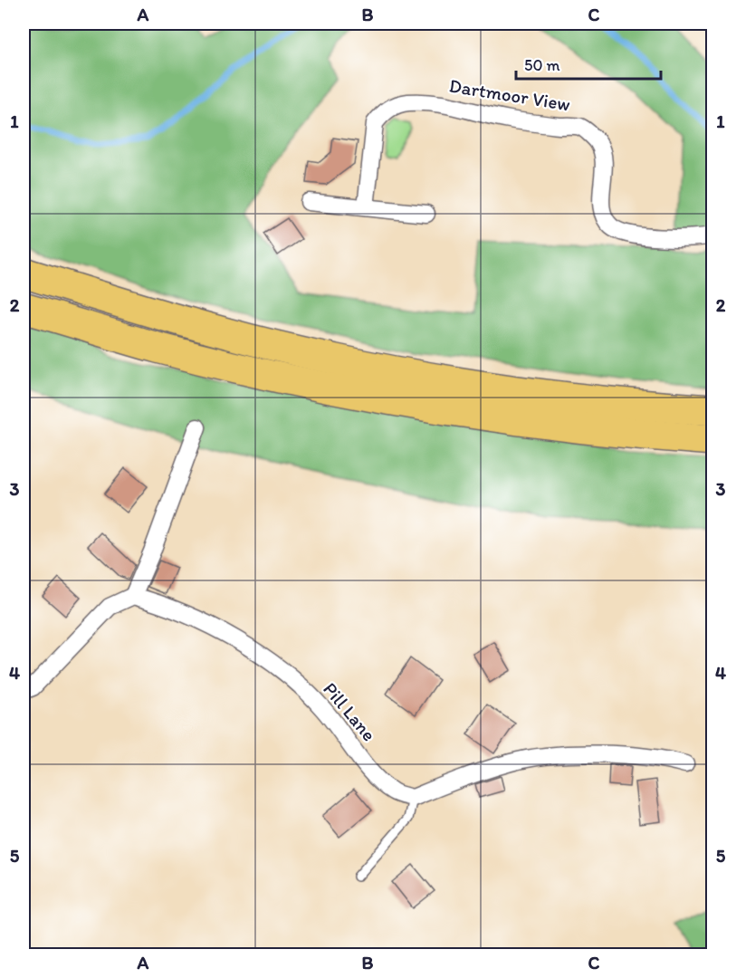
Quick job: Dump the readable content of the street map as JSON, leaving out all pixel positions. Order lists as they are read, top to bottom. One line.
{"streets":{"street":["Dartmoor View","Pill Lane"]},"scale_bar":"50 m","grid":{"columns":["A","B","C"],"rows":["1","2","3","4","5"]}}
